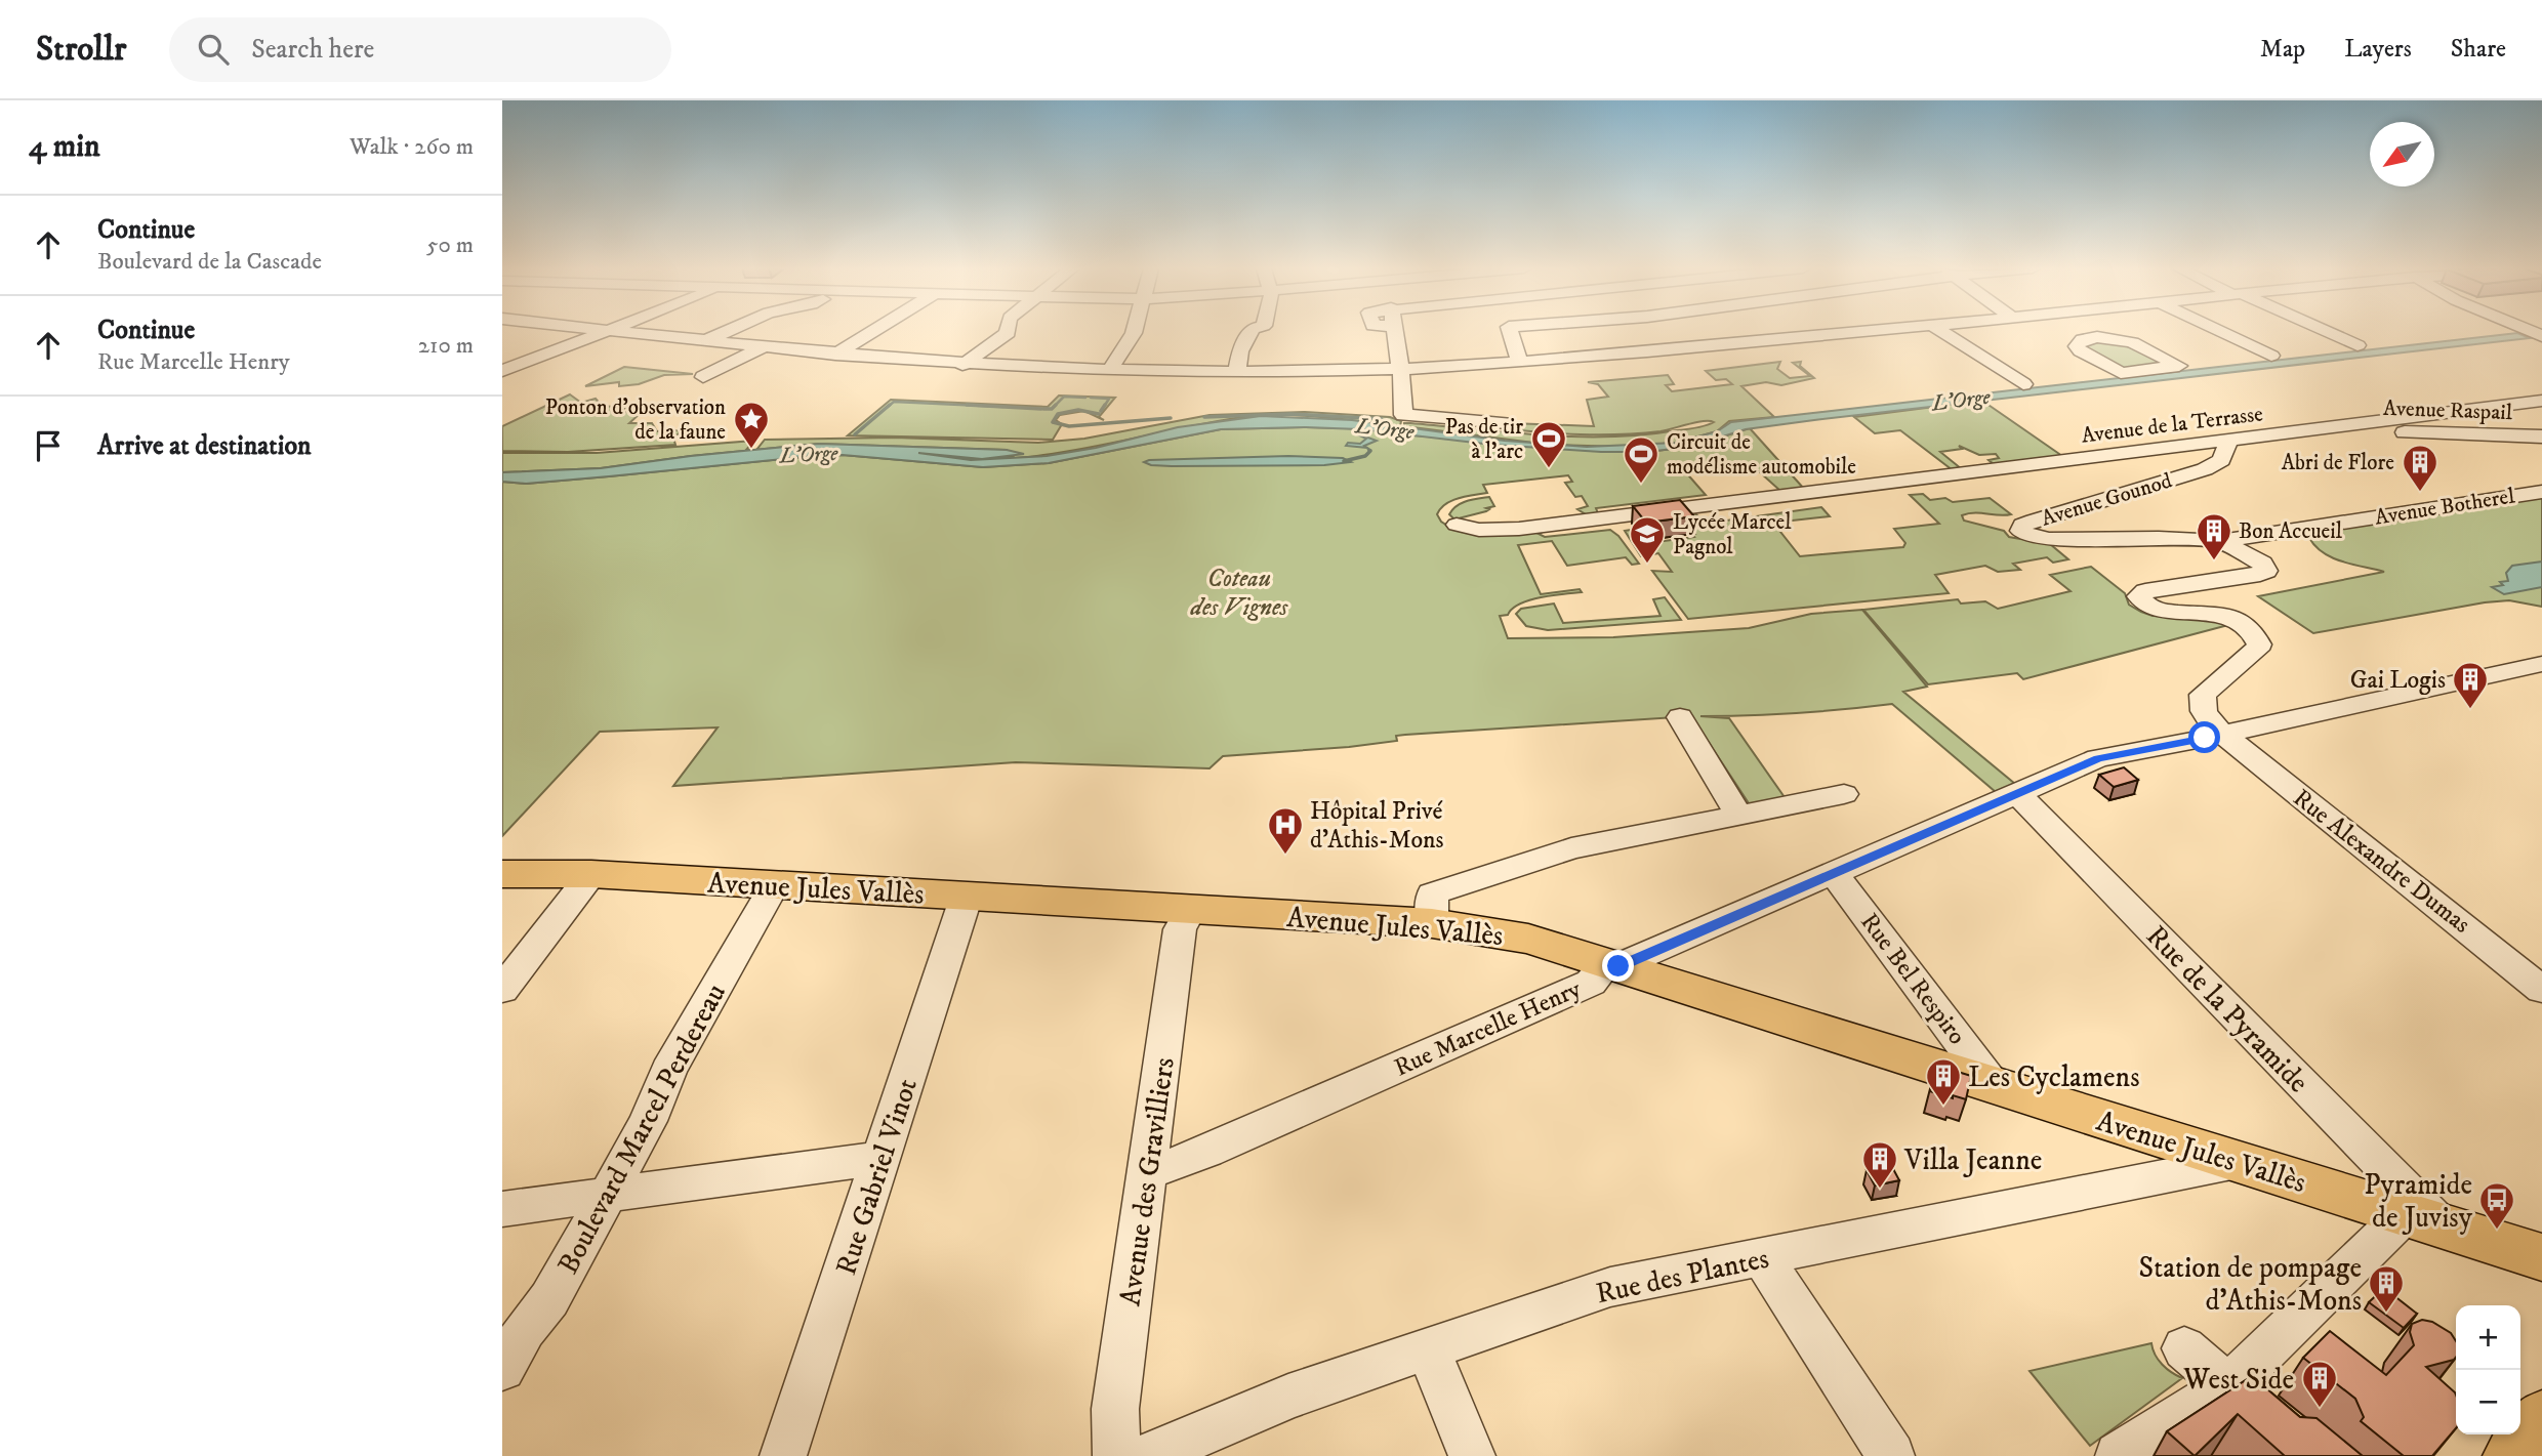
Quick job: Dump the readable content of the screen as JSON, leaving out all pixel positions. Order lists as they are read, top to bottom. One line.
{"streets":{"main road":["Avenue Jules Vallès"],"street":["Avenue Raspail","Avenue de la Terrasse","Avenue Gounod","Avenue Botherel","Rue Alexandre Dumas","Rue Bel Respiro","Rue de la Pyramide","Rue Marcelle Henry","Boulevard Marcel Perdereau","Rue Gabriel Vinot","Avenue des Gravilliers","Rue des Plantes"]},"crossings":[["Avenue Raspail","Avenue de la Terrasse"],["Avenue de la Terrasse","Avenue Gounod"],["Avenue Gounod","Avenue Botherel"],["Avenue Gounod","Rue Alexandre Dumas"],["Avenue Gounod","Rue Marcelle Henry"],["Rue Alexandre Dumas","Rue Marcelle Henry"],["Avenue Jules Vallès","Rue Bel Respiro"],["Avenue Jules Vallès","Rue de la Pyramide"],["Avenue Jules Vallès","Rue Marcelle Henry"],["Avenue Jules Vallès","Boulevard Marcel Perdereau"],["Avenue Jules Vallès","Rue Gabriel Vinot"],["Avenue Jules Vallès","Avenue des Gravilliers"],["Avenue Jules Vallès","Rue des Plantes"],["Rue Bel Respiro","Rue Marcelle Henry"],["Rue de la Pyramide","Rue Marcelle Henry"],["Rue Marcelle Henry","Avenue des Gravilliers"]],"water":["L'Orge"],"parks":["Coteau des Vignes"],"places":{"place":["Ponton d'observation de la faune"],"sports":["Pas de tir à l'arc","Circuit de modélisme automobile"],"building":["Abri de Flore","Bon Accueil","Gai Logis","Les Cyclamens","Villa Jeanne","Station de pompage d'Athis-Mons","West Side"],"school or university":["Lycée Marcel Pagnol"],"hospital":["Hôpital Privé d'Athis-Mons"],"bus stop":["Pyramide de Juvisy"]},"north":"bottom left","page":{"header":"Strollr","search":"Search here","nav":["Map","Layers","Share"],"heading":["4 min","Walk · 260 m"],"list":[["Continue","Boulevard de la Cascade","50 m"],["Continue","Rue Marcelle Henry","210 m"],"Arrive at destination"],"map_buttons":["+","−"]}}
